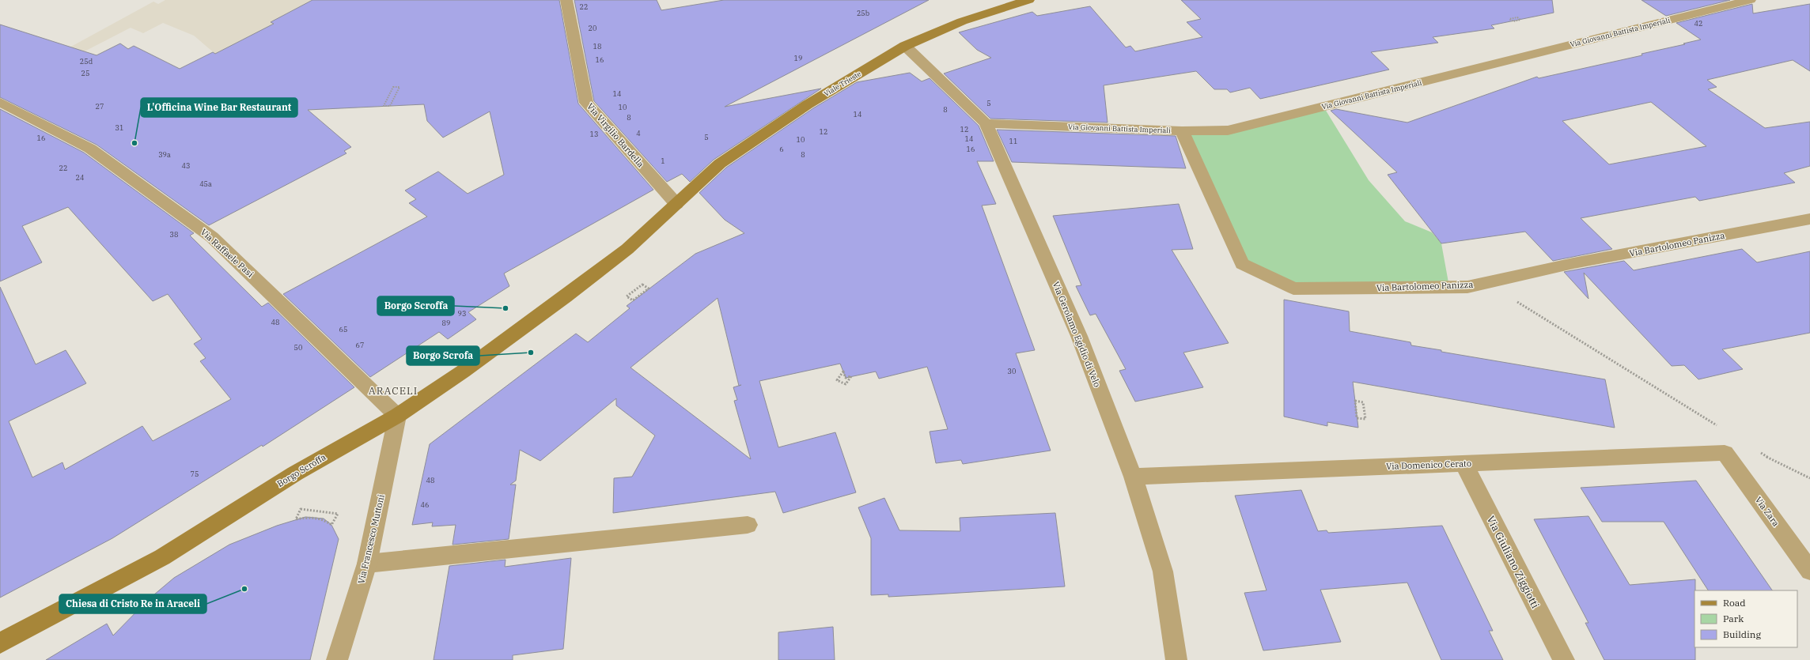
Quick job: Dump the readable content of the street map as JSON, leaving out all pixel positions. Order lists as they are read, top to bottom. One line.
{"streets":{"main road":["Viale Trieste","Borgo Scroffa"],"street":["Via Giovanni Battista Imperiali","Via Virgilio Bardella","Via Bartolomeo Panizza","Via Raffaele Pasi","Via Gerolamo Egidio di Velo","Via Domenico Cerato","Via Zara","Via Francesco Muttoni","Via Giuliano Ziggiotti"]},"crossings":[["Via Giovanni Battista Imperiali","Via Bartolomeo Panizza"],["Via Giovanni Battista Imperiali","Via Gerolamo Egidio di Velo"],["Viale Trieste","Via Virgilio Bardella"],["Viale Trieste","Via Gerolamo Egidio di Velo"],["Viale Trieste","Borgo Scroffa"],["Via Virgilio Bardella","Borgo Scroffa"],["Via Raffaele Pasi","Borgo Scroffa"],["Via Raffaele Pasi","Via Francesco Muttoni"],["Via Gerolamo Egidio di Velo","Via Domenico Cerato"],["Via Domenico Cerato","Via Zara"],["Via Domenico Cerato","Via Giuliano Ziggiotti"],["Borgo Scroffa","Via Francesco Muttoni"]],"districts":["ARACELI"],"places":["L'Officina Wine Bar Restaurant","Borgo Scroffa","Borgo Scrofa","Chiesa di Cristo Re in Araceli"],"house_numbers":["22","25b","42","20","18","19","16","25d","25","14","5","27","10","8","14","8","31","12","12","4","13","5","16","14","10","11","6","16","39a","8","1","43","22","24","45a","38","93","48","89","65","67","50","30","75","48","46"],"legend":["Road","Park","Building"]}
